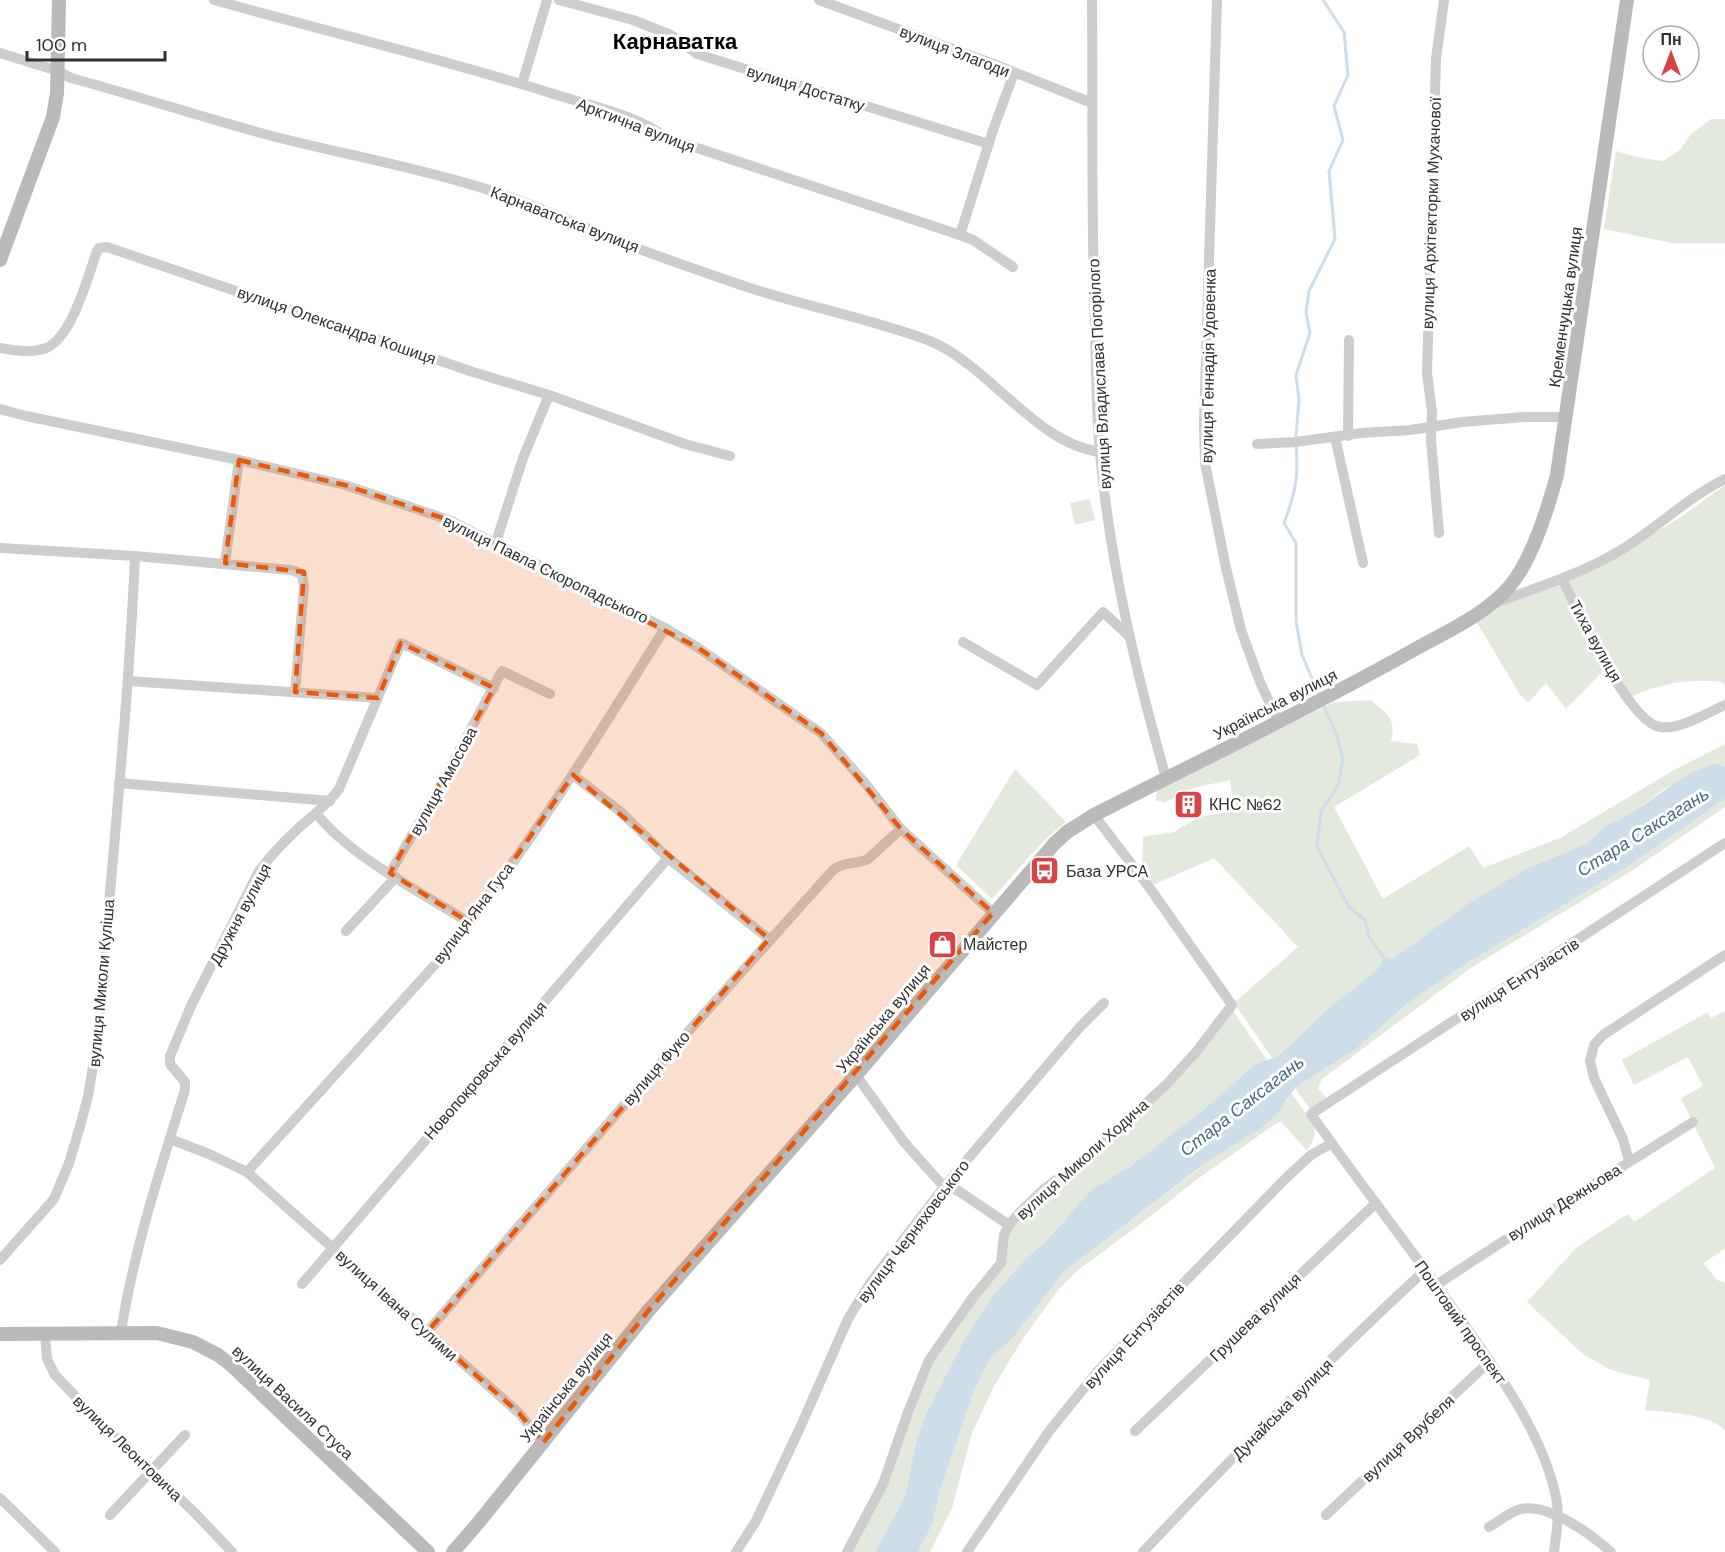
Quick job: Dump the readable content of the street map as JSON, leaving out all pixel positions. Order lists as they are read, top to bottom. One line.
{"streets":{"street":["вулиця Злагоди","вулиця Достатку","Арктична вулиця","вулиця Архітекторки Мухачової","Карнаватська вулиця","Кременчуцька вулиця","вулиця Олександра Кошиця","вулиця Геннадія Удовенка","вулиця Владислава Погорілого","вулиця Павла Скоропадського","Тиха вулиця","Українська вулиця","вулиця Амосова","вулиця Яна Гуса","Дружня вулиця","вулиця Ентузіастів","вулиця Миколи Куліша","вулиця Фуко","Новопокровська вулиця","вулиця Миколи Ходича","вулиця Дежньова","вулиця Черняховського","вулиця Івана Сулими","Грушева вулиця","Поштовий проспект","вулиця Василя Стуса","Дунайська вулиця","вулиця Врубеля","вулиця Леонтовича"]},"crossings":[["вулиця Злагоди","вулиця Владислава Погорілого"],["Карнаватська вулиця","вулиця Владислава Погорілого"],["Кременчуцька вулиця","Українська вулиця"],["вулиця Геннадія Удовенка","Українська вулиця"],["вулиця Владислава Погорілого","Українська вулиця"],["вулиця Павла Скоропадського","Українська вулиця"],["вулиця Павла Скоропадського","вулиця Яна Гуса"],["вулиця Павла Скоропадського","вулиця Фуко"],["Тиха вулиця","Українська вулиця"],["Українська вулиця","вулиця Миколи Ходича"],["Українська вулиця","вулиця Івана Сулими"],["вулиця Амосова","Дружня вулиця"],["вулиця Яна Гуса","вулиця Івана Сулими"],["Дружня вулиця","вулиця Василя Стуса"],["вулиця Ентузіастів","Поштовий проспект"],["вулиця Фуко","вулиця Івана Сулими"],["Новопокровська вулиця","вулиця Івана Сулими"],["вулиця Дежньова","Поштовий проспект"],["Грушева вулиця","Поштовий проспект"],["Поштовий проспект","Дунайська вулиця"],["Поштовий проспект","вулиця Врубеля"],["вулиця Василя Стуса","вулиця Леонтовича"]],"districts":["Карнаватка"],"water":["Стара Саксагань"],"places":{"building":["КНС №62"],"bus stop":["База УРСА"],"shop":["Майстер"]},"scale_bar":"100 m","north":"top"}
